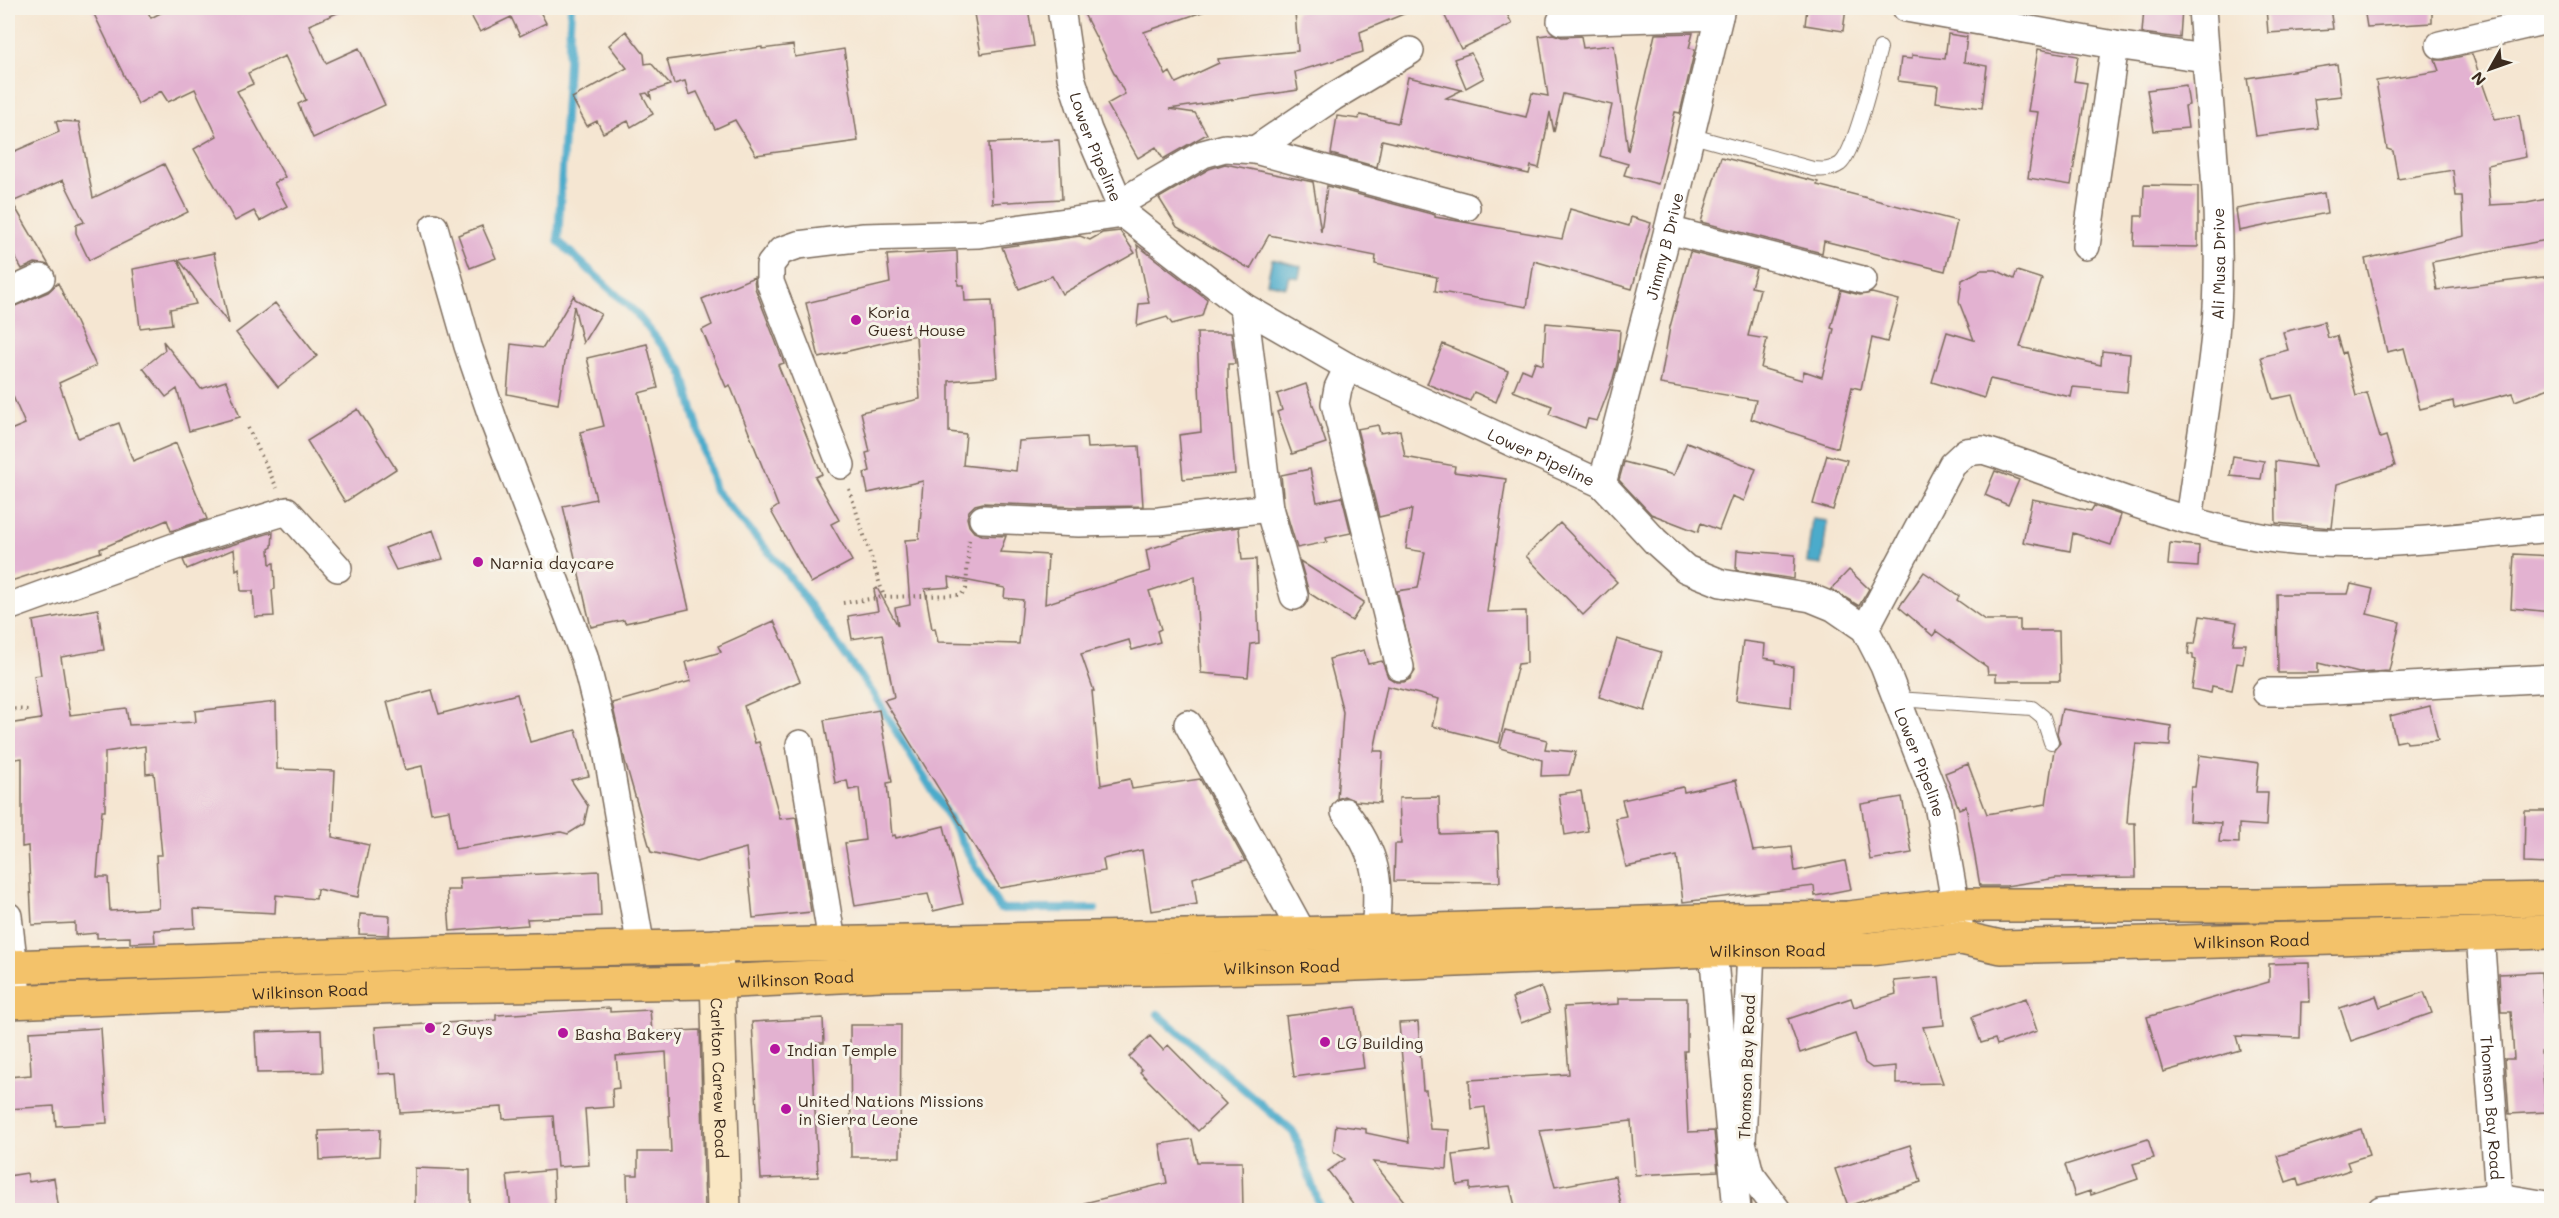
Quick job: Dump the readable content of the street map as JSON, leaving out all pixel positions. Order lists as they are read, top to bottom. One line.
{"streets":{"main road":["Wilkinson Road"],"street":["Lower Pipeline","Jimmy B Drive","Ali Musa Drive","Thomson Bay Road","Carlton Carew Road"]},"crossings":[["Lower Pipeline","Jimmy B Drive"],["Lower Pipeline","Wilkinson Road"],["Wilkinson Road","Thomson Bay Road"],["Wilkinson Road","Carlton Carew Road"]],"places":["Koria Guest House","Narnia daycare","2 Guys","Basha Bakery","LG Building","Indian Temple","United Nations Missions in Sierra Leone"],"north":"bottom left"}
